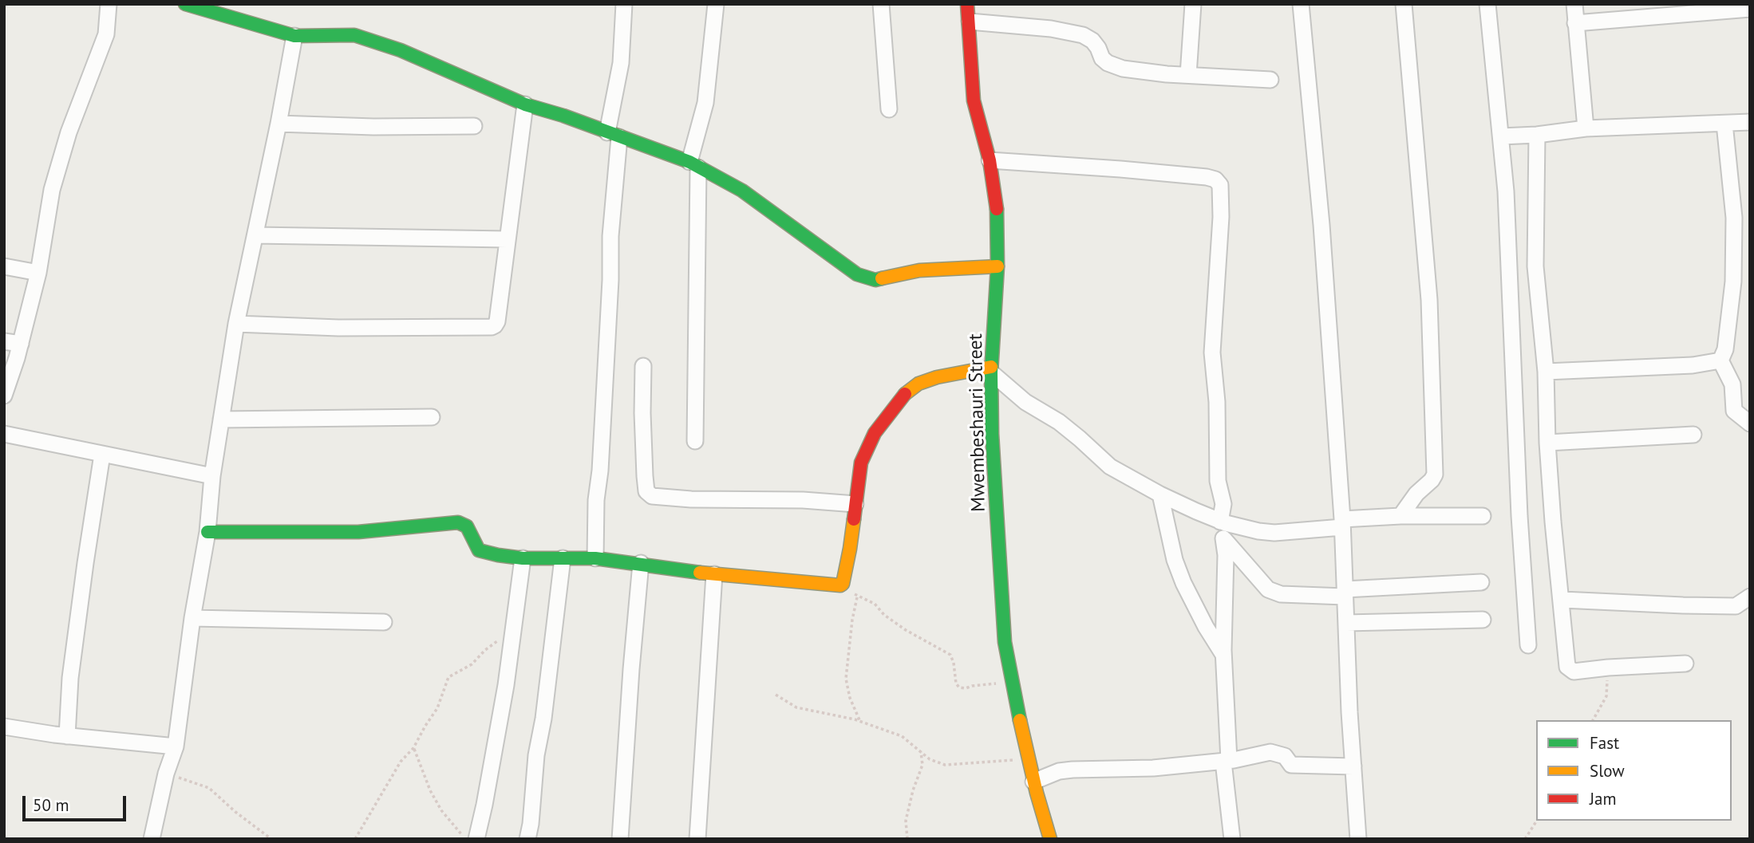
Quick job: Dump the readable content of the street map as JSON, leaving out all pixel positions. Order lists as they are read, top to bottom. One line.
{"streets":{"street":["Mwembeshauri Street"]},"legend":["Fast","Slow","Jam"],"scale_bar":"50 m"}
